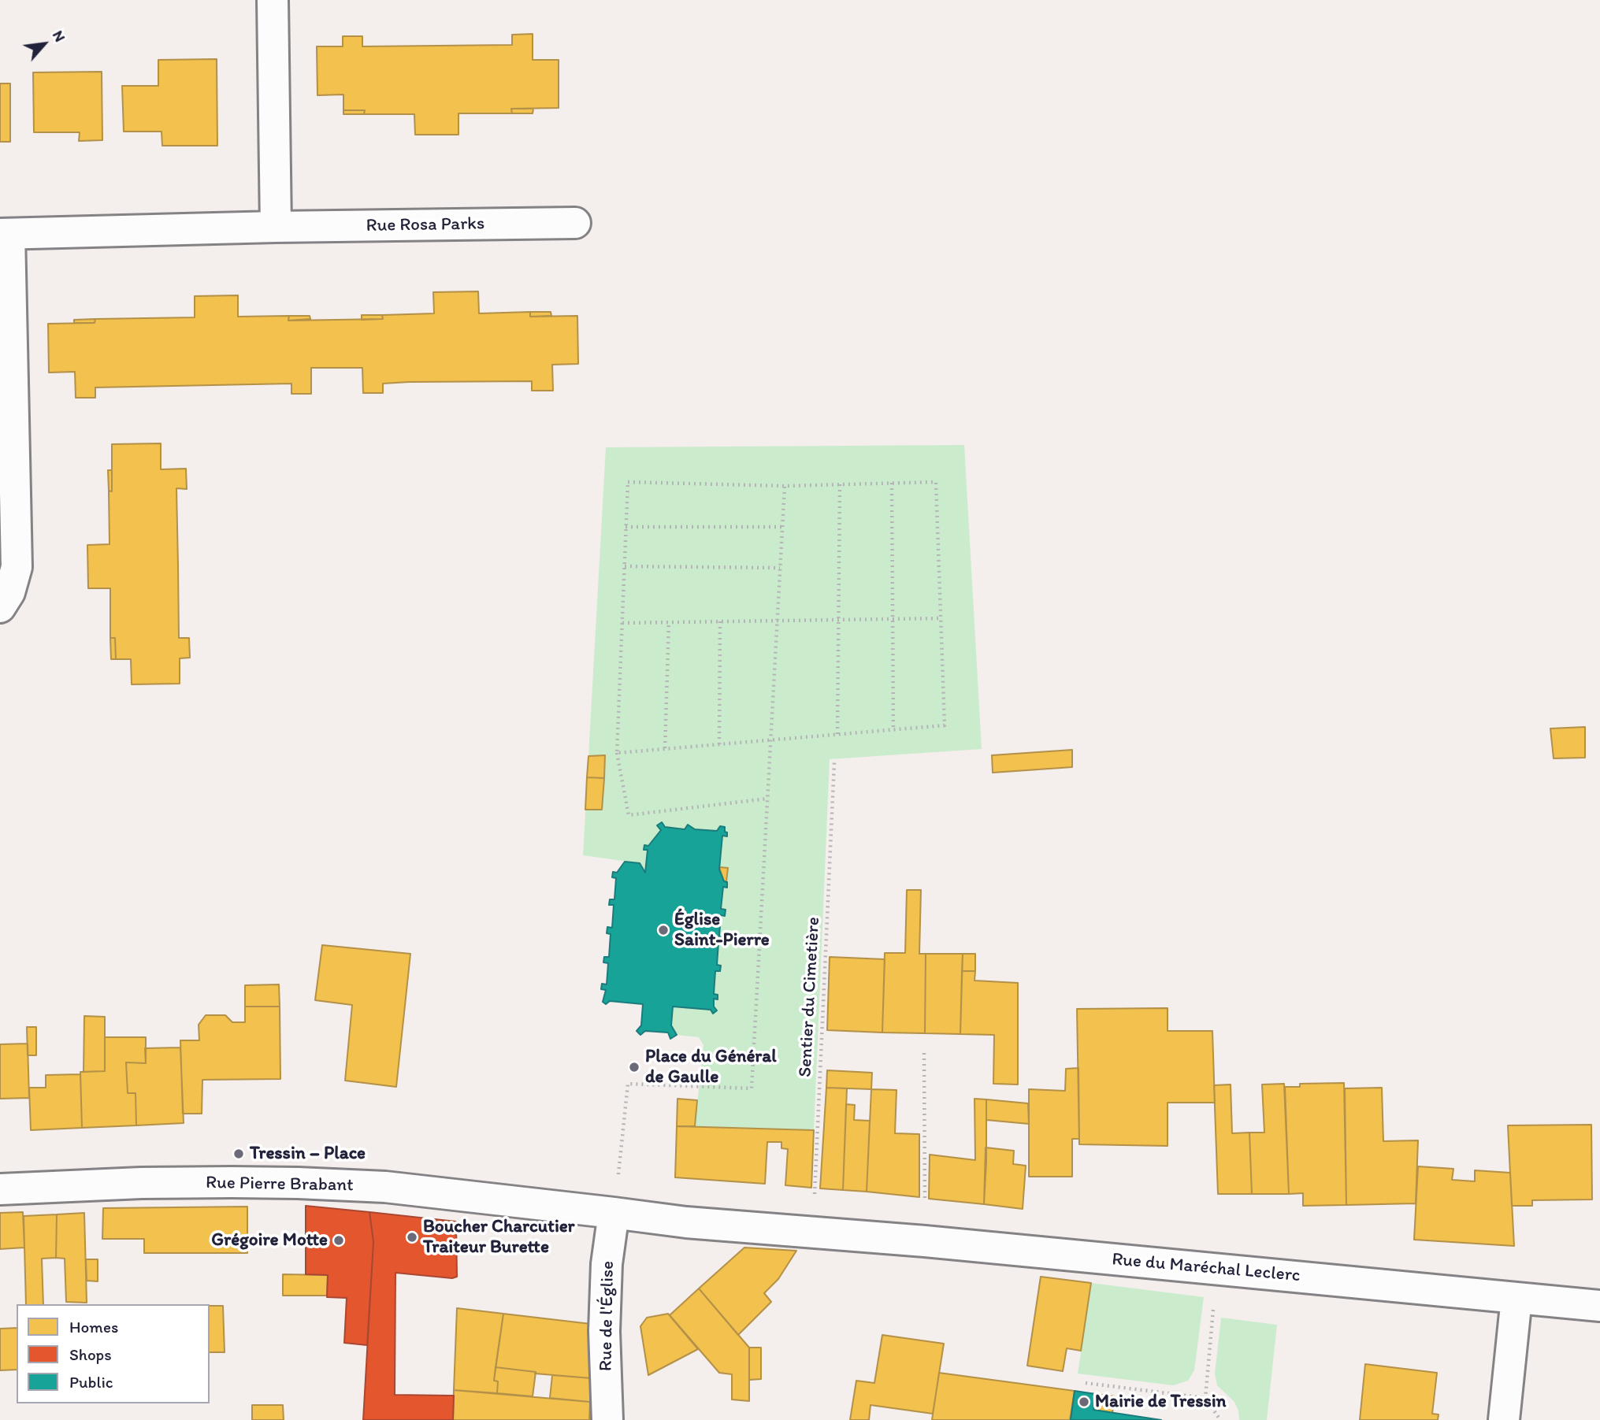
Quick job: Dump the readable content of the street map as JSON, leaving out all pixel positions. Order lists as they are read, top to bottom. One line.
{"streets":{"street":["Rue Rosa Parks","Rue Pierre Brabant","Rue du Maréchal Leclerc","Rue de l'Église"],"path":["Sentier du Cimetière"]},"crossings":[["Sentier du Cimetière","Rue du Maréchal Leclerc"],["Rue Pierre Brabant","Rue de l'Église"]],"places":["Église Saint-Pierre","Place du Général de Gaulle","Tressin – Place","Boucher Charcutier Traiteur Burette","Grégoire Motte","Mairie de Tressin"],"legend":["Homes","Shops","Public"],"north":"top right"}
